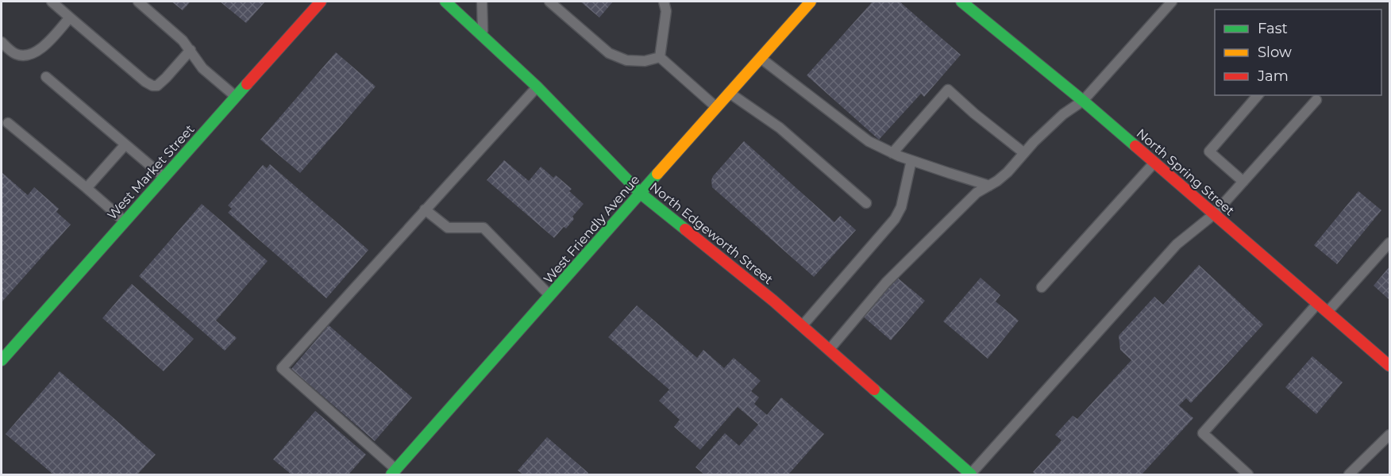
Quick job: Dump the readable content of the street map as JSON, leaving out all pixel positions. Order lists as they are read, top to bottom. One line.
{"streets":{"main road":["West Market Street","North Spring Street","West Friendly Avenue","North Edgeworth Street"]},"crossings":[["West Friendly Avenue","North Edgeworth Street"]],"legend":["Fast","Slow","Jam"]}
